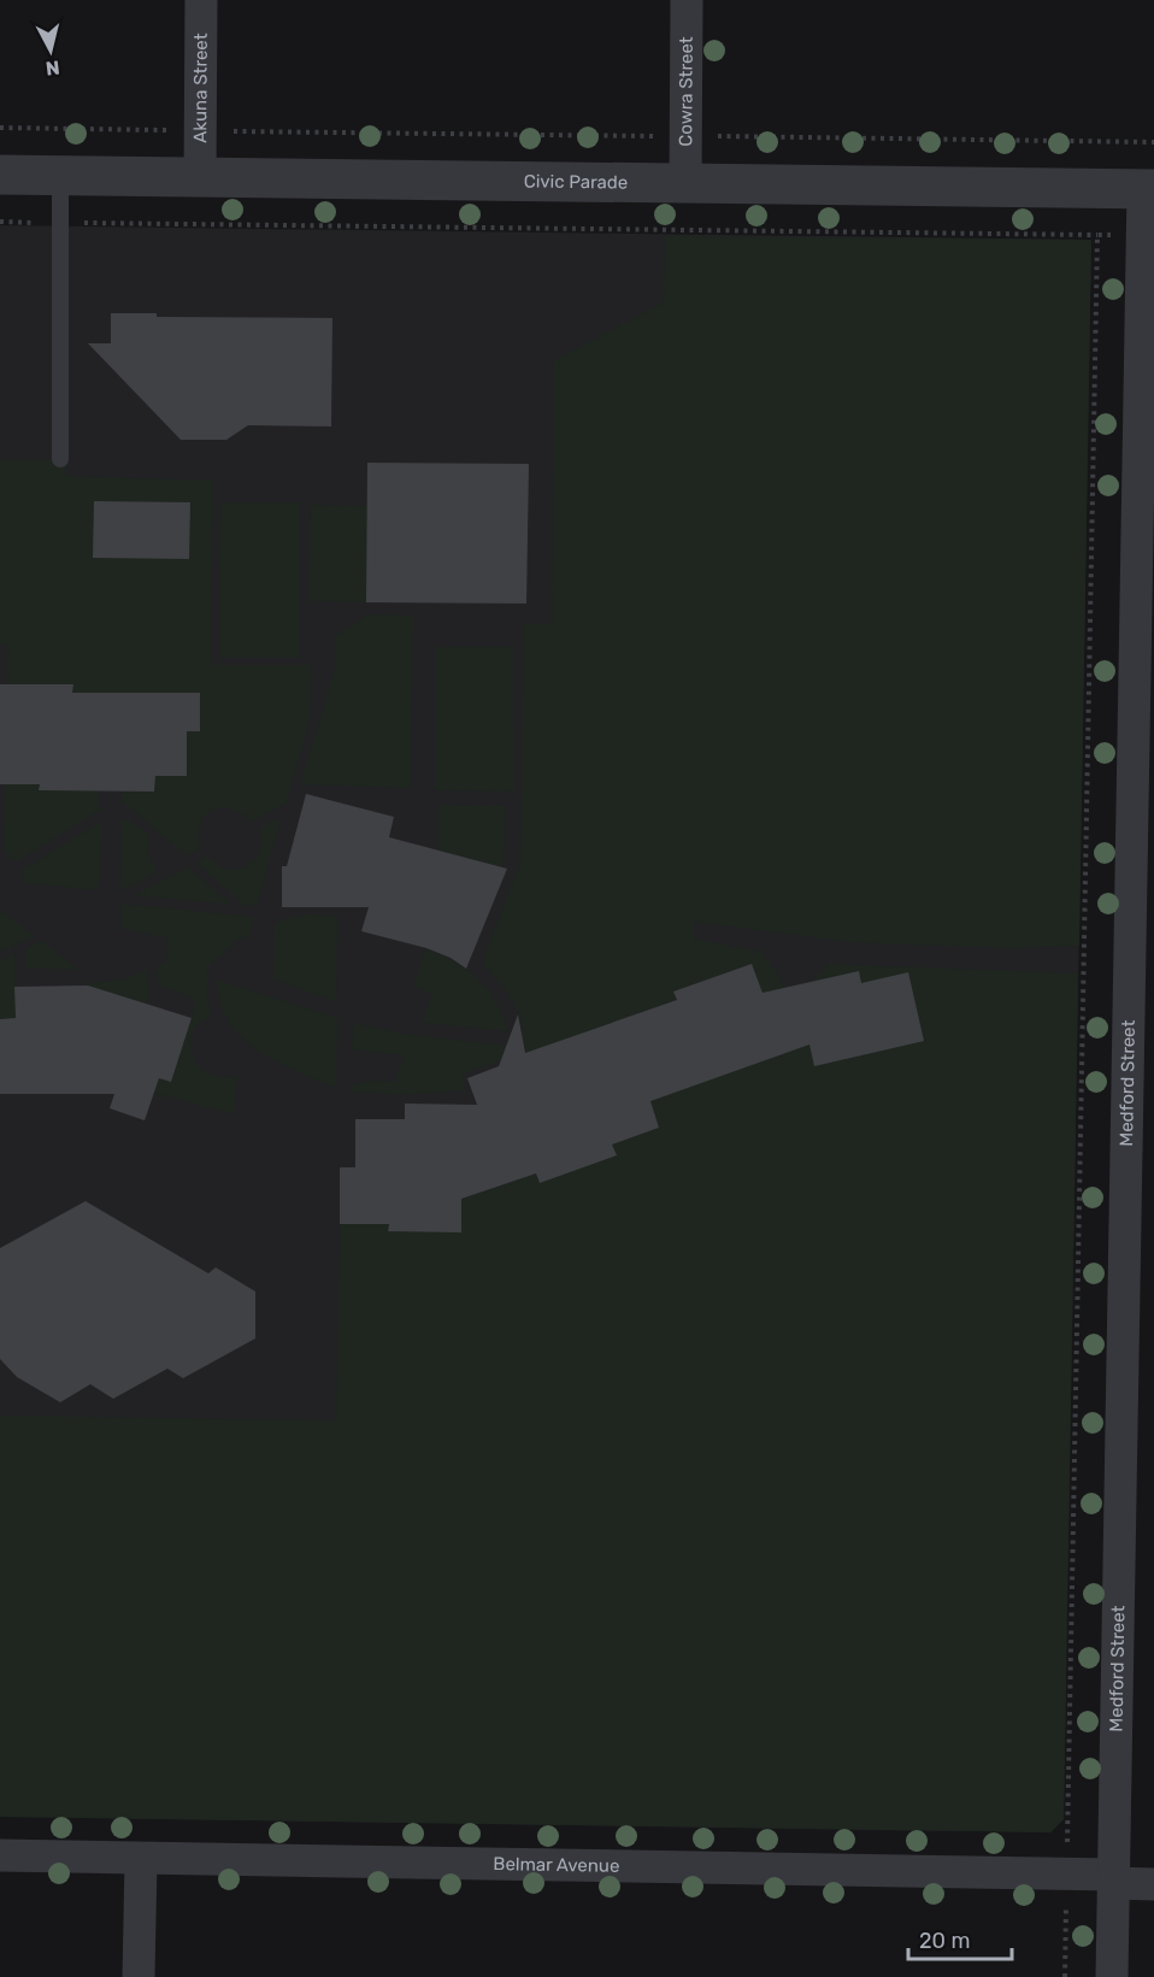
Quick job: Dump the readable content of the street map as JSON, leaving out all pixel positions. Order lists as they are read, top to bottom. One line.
{"streets":{"street":["Akuna Street","Cowra Street","Civic Parade","Medford Street","Belmar Avenue"]},"crossings":[["Akuna Street","Civic Parade"],["Cowra Street","Civic Parade"],["Civic Parade","Medford Street"],["Medford Street","Belmar Avenue"]],"scale_bar":"20 m","north":"bottom"}
